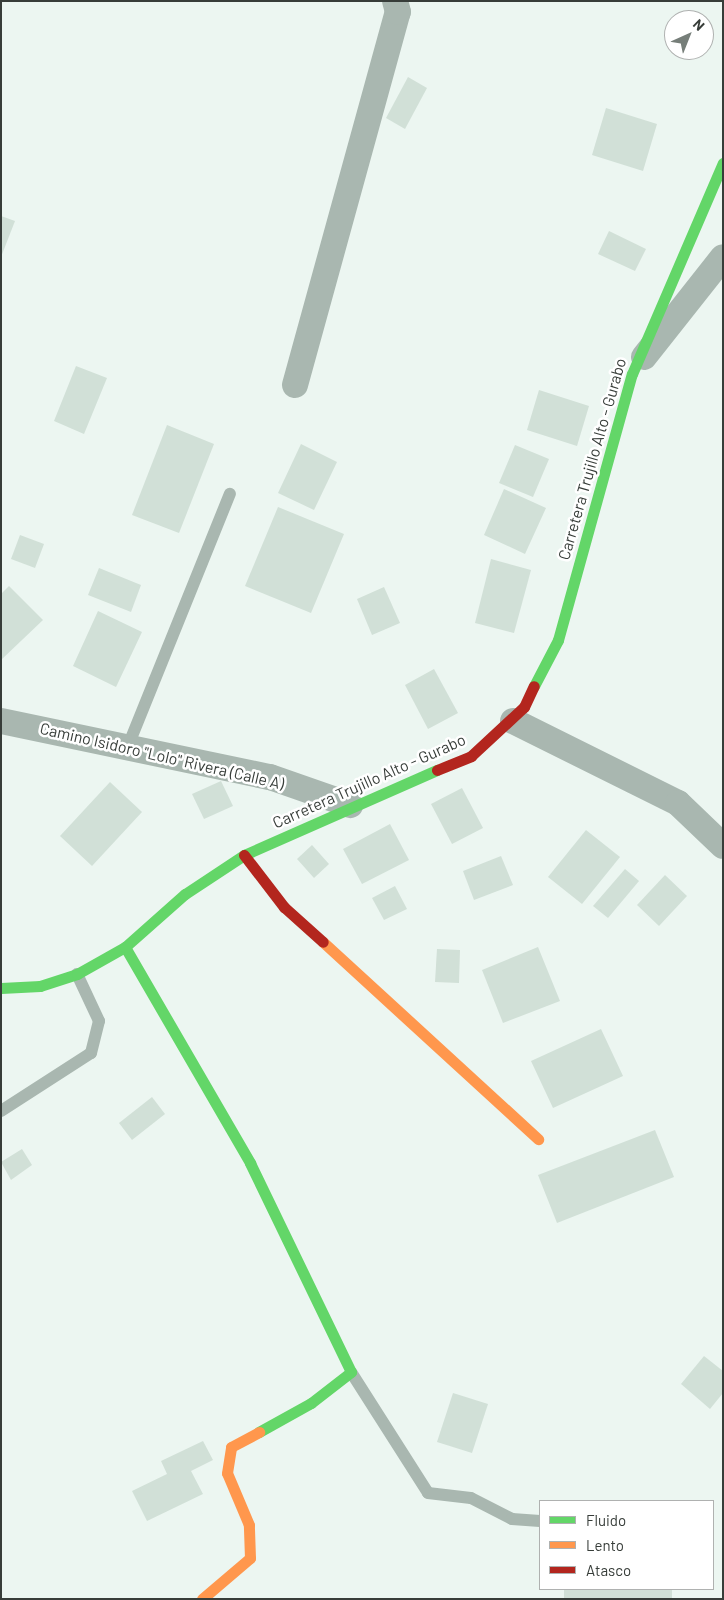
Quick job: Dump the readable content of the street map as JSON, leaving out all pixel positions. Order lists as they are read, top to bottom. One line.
{"streets":{"street":["Carretera Trujillo Alto - Gurabo","Camino Isidoro \"Lolo\" Rivera (Calle A)"]},"crossings":[["Carretera Trujillo Alto - Gurabo","Camino Isidoro \"Lolo\" Rivera (Calle A)"]],"legend":["Fluido","Lento","Atasco"],"north":"top right"}
